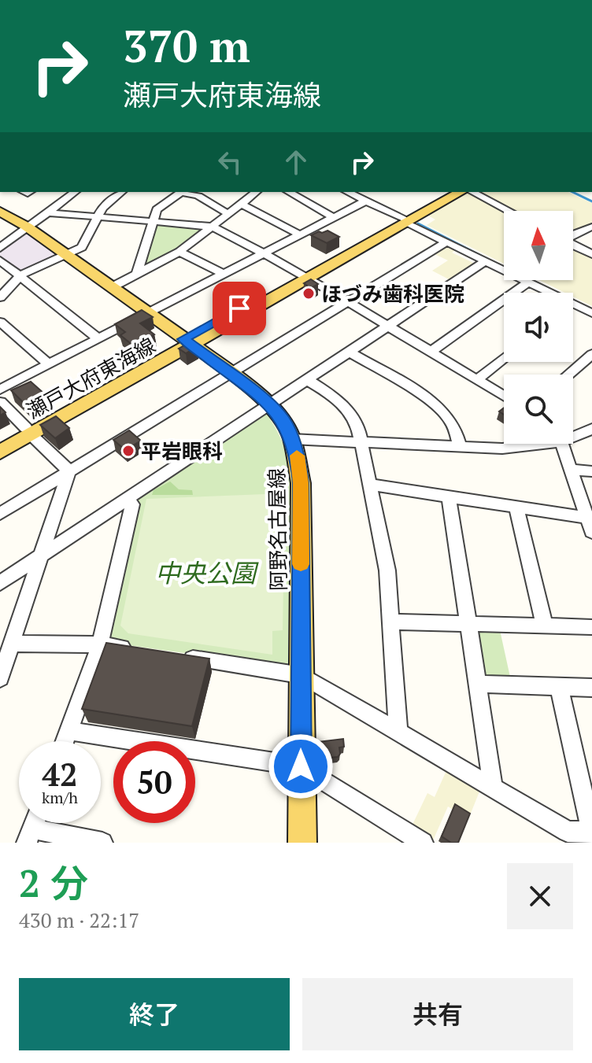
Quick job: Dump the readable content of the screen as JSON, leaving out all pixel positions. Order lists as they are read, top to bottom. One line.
{"streets":{"main road":["瀬戸大府東海線","阿野名古屋線"]},"crossings":[["瀬戸大府東海線","阿野名古屋線"]],"parks":["中央公園"],"places":["ほづみ歯科医院","平岩眼科"],"north":"top","page":{"turn":["370 m","瀬戸大府東海線"],"speed":"42 km/h","limit":"50","heading":["2 分","430 m · 22:17"],"buttons":["終了","共有"]}}
